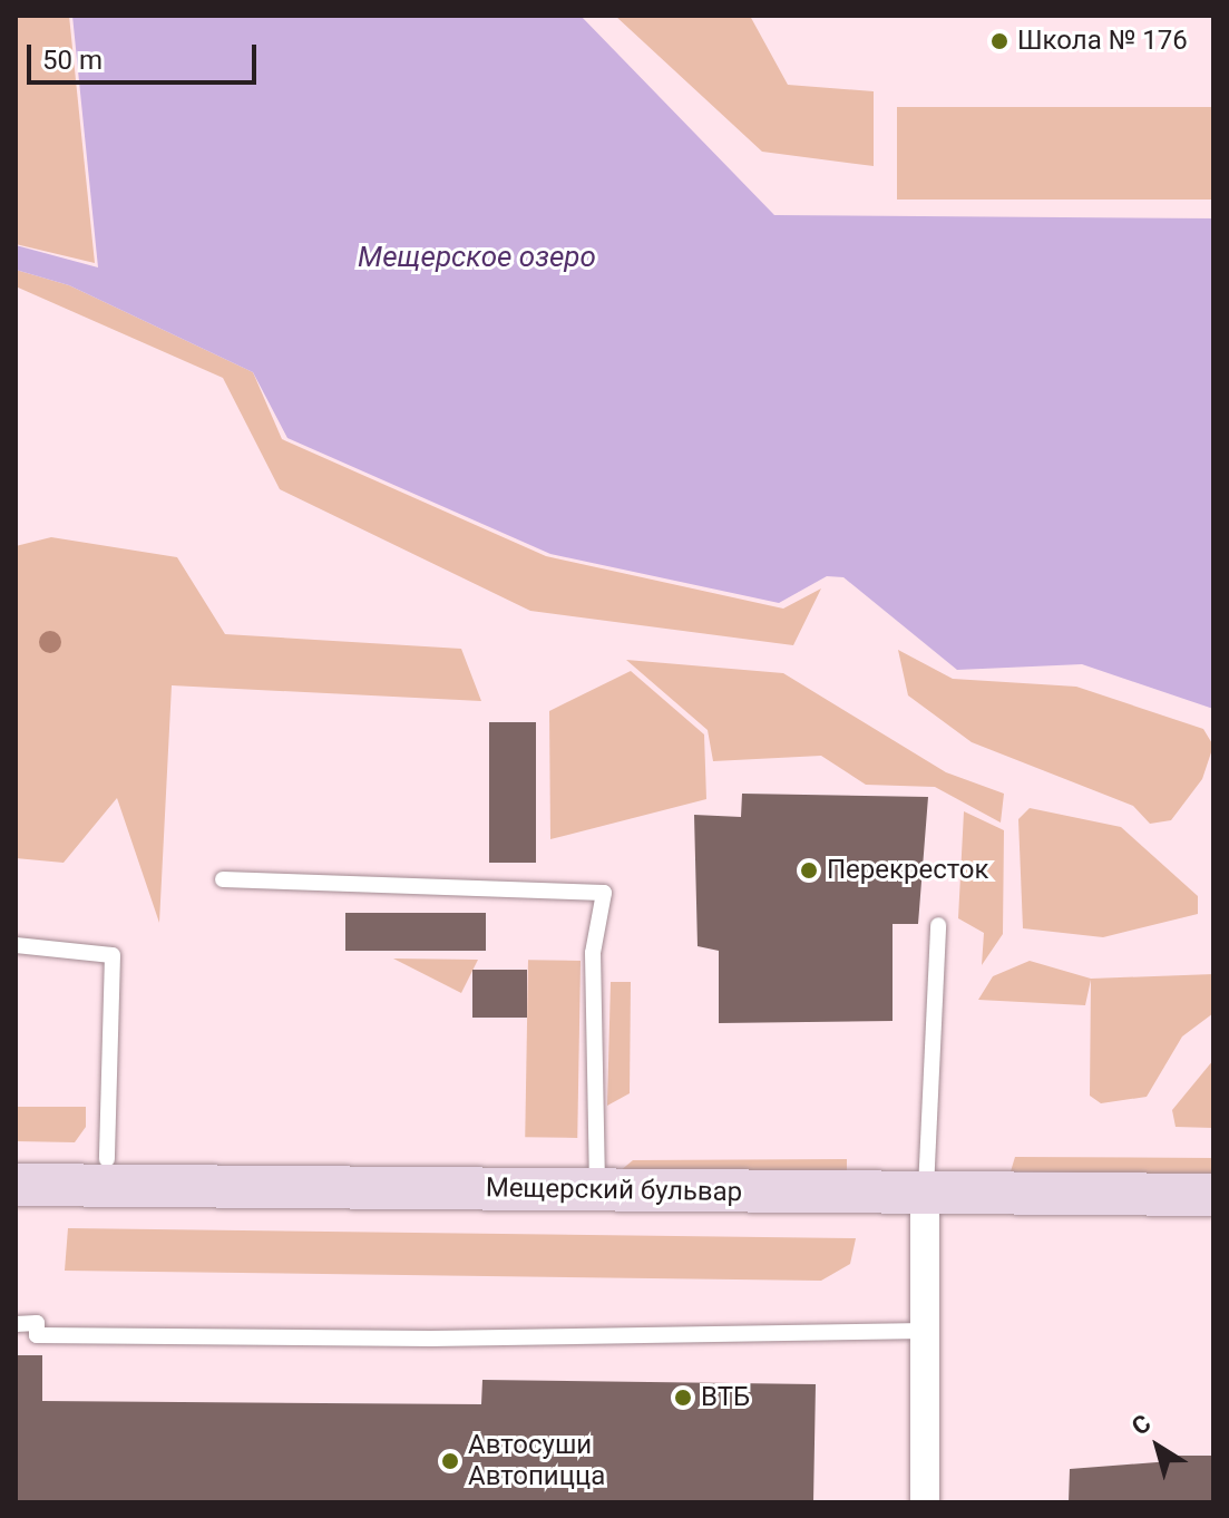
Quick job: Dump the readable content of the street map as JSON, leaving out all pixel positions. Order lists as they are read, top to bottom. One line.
{"streets":{"main road":["Мещерский бульвар"]},"water":["Мещерское озеро"],"places":["Школа № 176","Перекресток","ВТБ","Автосуши Автопицца"],"scale_bar":"50 m","north":"top left"}
